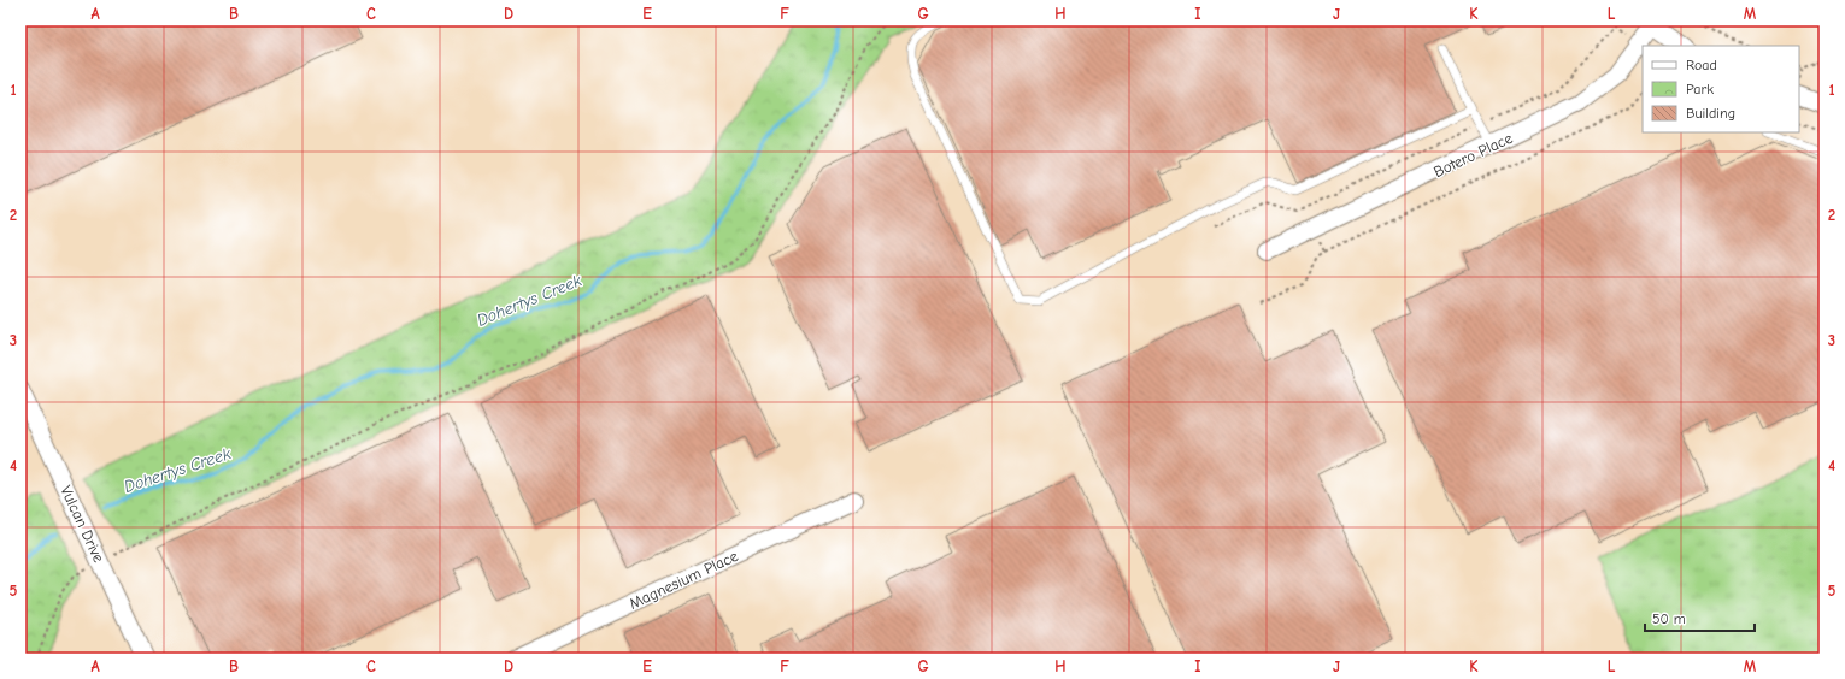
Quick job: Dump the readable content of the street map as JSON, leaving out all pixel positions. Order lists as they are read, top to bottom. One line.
{"streets":{"street":["Botero Place","Vulcan Drive","Magnesium Place"]},"water":["Dohertys Creek"],"legend":["Road","Park","Building"],"scale_bar":"50 m","grid":{"columns":["A","B","C","D","E","F","G","H","I","J","K","L","M"],"rows":["1","2","3","4","5"]}}
